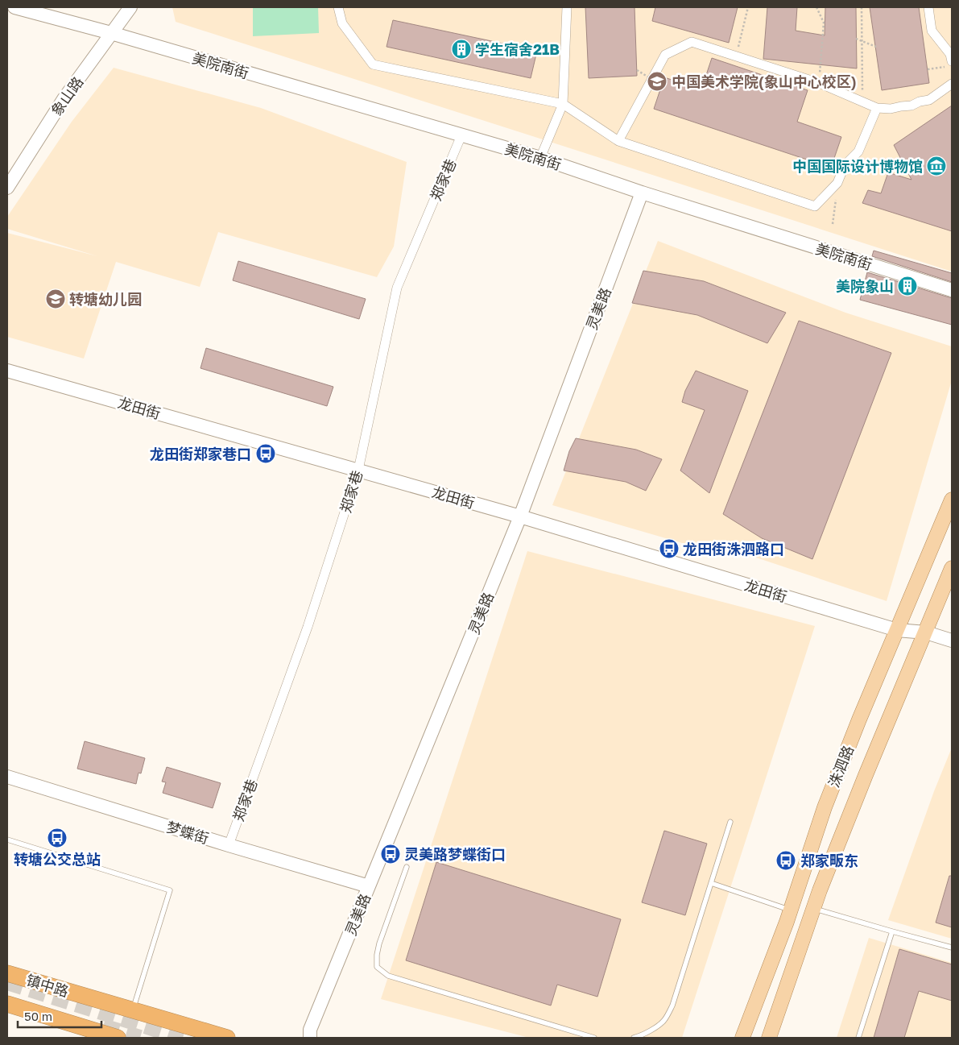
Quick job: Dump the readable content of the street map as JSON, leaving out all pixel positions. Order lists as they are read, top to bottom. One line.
{"streets":{"highway":["镇中路"],"main road":["洙泗路"],"street":["美院南街","象山路","郑家巷","灵美路","龙田街","梦蝶街"]},"crossings":[["美院南街","象山路"],["美院南街","郑家巷"],["美院南街","灵美路"],["郑家巷","龙田街"],["郑家巷","梦蝶街"],["灵美路","龙田街"],["灵美路","梦蝶街"],["龙田街","洙泗路"]],"places":{"building":["学生宿舍21B","美院象山"],"school or university":["中国美术学院(象山中心校区)","转塘幼儿园"],"museum":["中国国际设计博物馆"],"bus stop":["龙田街郑家巷口","龙田街洙泗路口","转塘公交总站","灵美路梦蝶街口","郑家畈东"]},"scale_bar":"50 m"}
